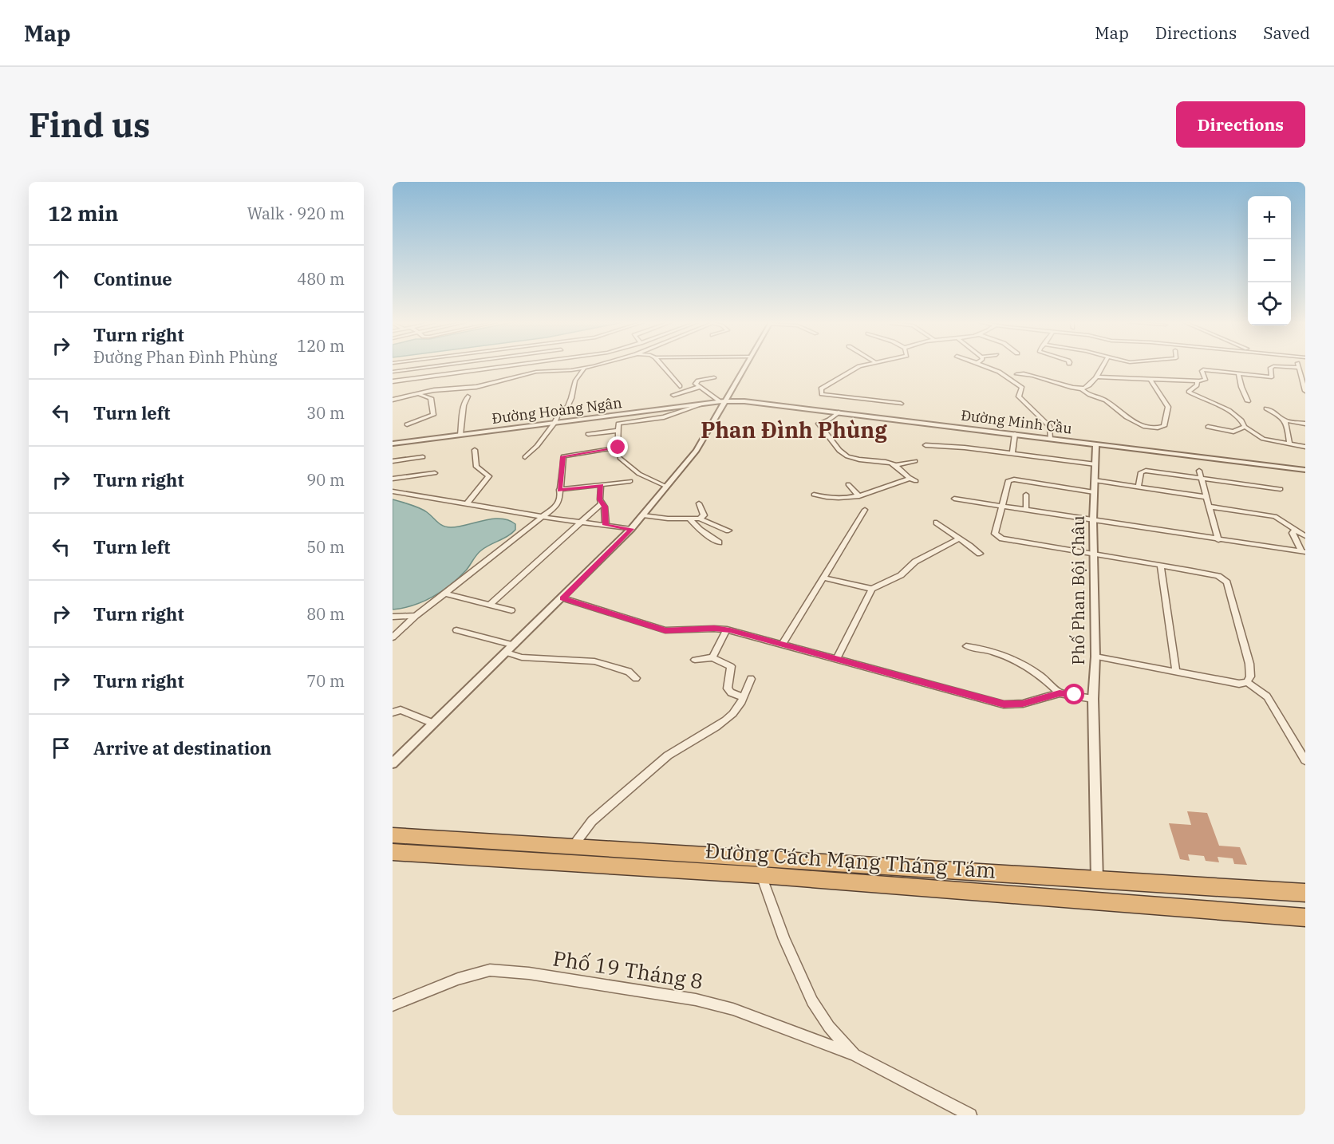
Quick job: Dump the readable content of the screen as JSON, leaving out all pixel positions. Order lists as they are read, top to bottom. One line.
{"streets":{"highway":["Đường Cách Mạng Tháng Tám"],"street":["Đường Hoàng Ngân","Đường Minh Cầu","Phố Phan Bội Châu","Phố 19 Tháng 8"]},"crossings":[["Đường Hoàng Ngân","Đường Minh Cầu"],["Đường Minh Cầu","Phố Phan Bội Châu"],["Phố Phan Bội Châu","Đường Cách Mạng Tháng Tám"]],"districts":["Phan Đình Phùng"],"page":{"header":"Map","nav":["Map","Directions","Saved"],"buttons":"Directions","title":"Find us","heading":["12 min","Walk · 920 m"],"map_buttons":["+","−"],"list":[["Continue","480 m"],["Turn right","Đường Phan Đình Phùng","120 m"],["Turn left","30 m"],["Turn right","90 m"],["Turn left","50 m"],["Turn right","80 m"],["Turn right","70 m"],"Arrive at destination"]}}
